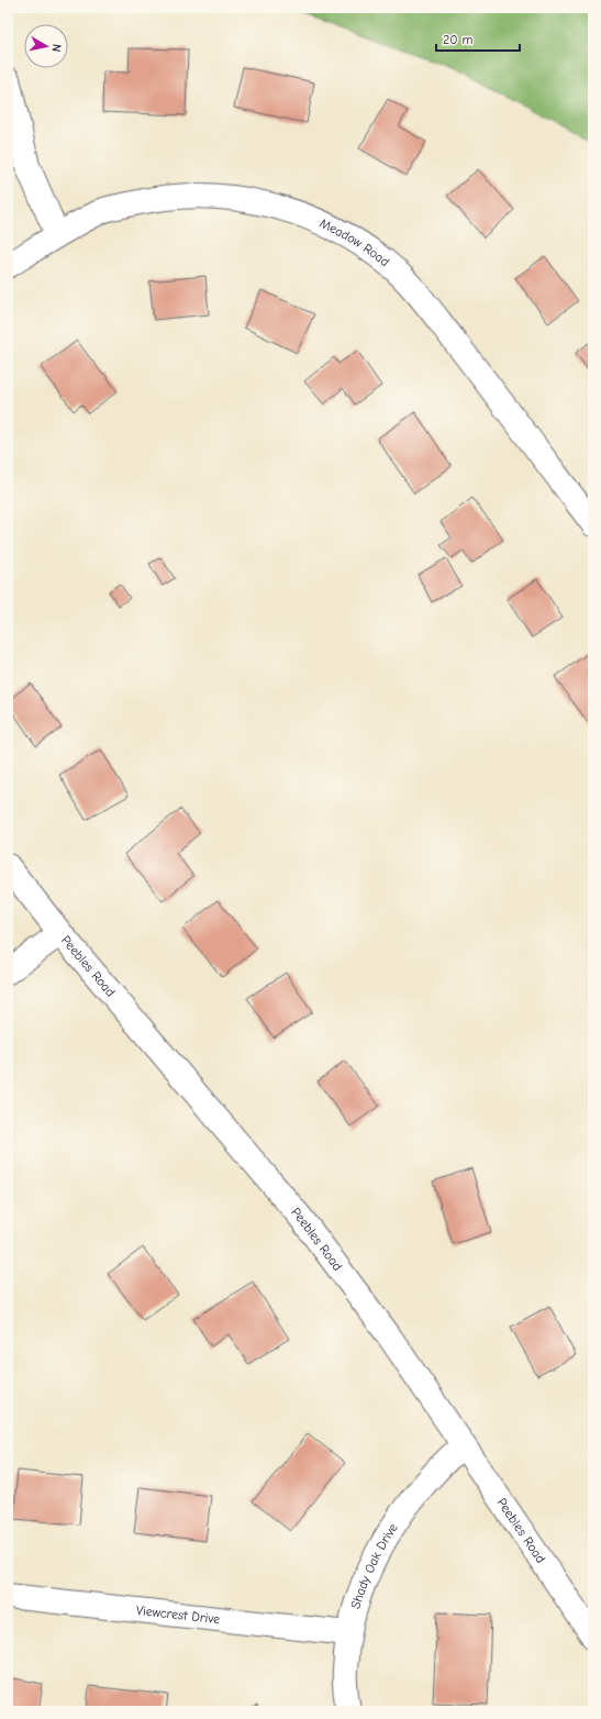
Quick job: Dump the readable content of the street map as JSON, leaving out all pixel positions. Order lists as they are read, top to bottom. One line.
{"streets":{"street":["Meadow Road","Peebles Road","Shady Oak Drive","Viewcrest Drive"]},"crossings":[["Peebles Road","Shady Oak Drive"],["Shady Oak Drive","Viewcrest Drive"]],"scale_bar":"20 m","north":"right"}
